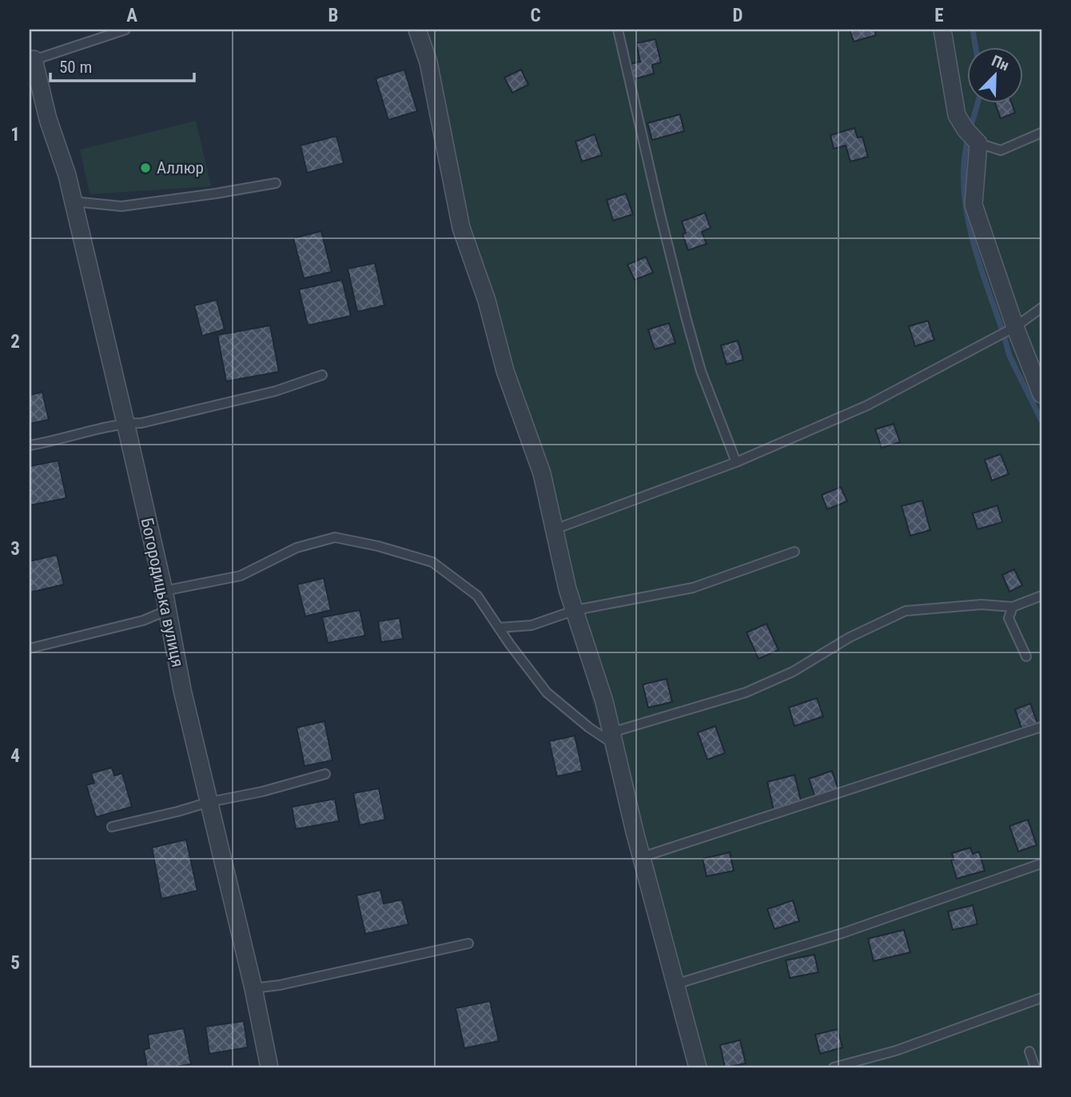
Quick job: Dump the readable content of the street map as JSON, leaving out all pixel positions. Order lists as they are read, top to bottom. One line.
{"streets":{"street":["Богородицька вулиця"]},"places":["Аллюр"],"scale_bar":"50 m","north":"top right","grid":{"columns":["A","B","C","D","E"],"rows":["1","2","3","4","5"]}}
